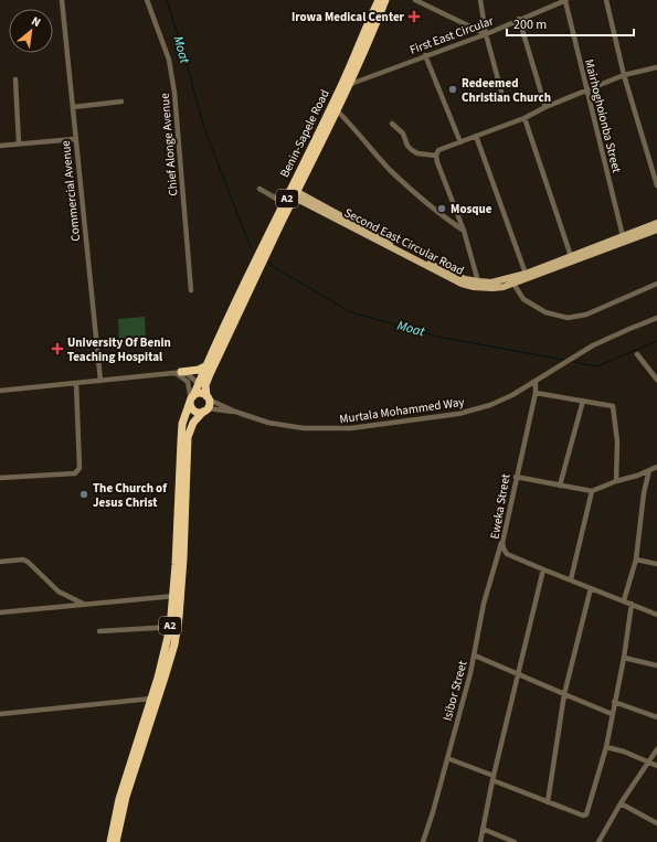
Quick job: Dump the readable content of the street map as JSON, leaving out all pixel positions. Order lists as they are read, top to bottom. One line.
{"streets":{"highway":["Benin-Sapele Road","A2"],"main road":["Second East Circular Road"],"street":["First East Circular","Mairhoghoionba Street","Chief Alonge Avenue","Commercial Avenue","Murtala Mohammed Way","Eweka Street","Isibor Street"]},"crossings":[["First East Circular","Mairhoghoionba Street"],["First East Circular","Benin-Sapele Road"],["Mairhoghoionba Street","Second East Circular Road"],["Benin-Sapele Road","A2"],["Benin-Sapele Road","Second East Circular Road"],["Benin-Sapele Road","Murtala Mohammed Way"],["A2","Murtala Mohammed Way"],["Murtala Mohammed Way","Eweka Street"],["Eweka Street","Isibor Street"]],"water":["Moat"],"places":{"health":["Irowa Medical Center","University Of Benin Teaching Hospital"],"other":["Redeemed Christian Church","Mosque","The Church of Jesus Christ"]},"scale_bar":"200 m","north":"top right"}
